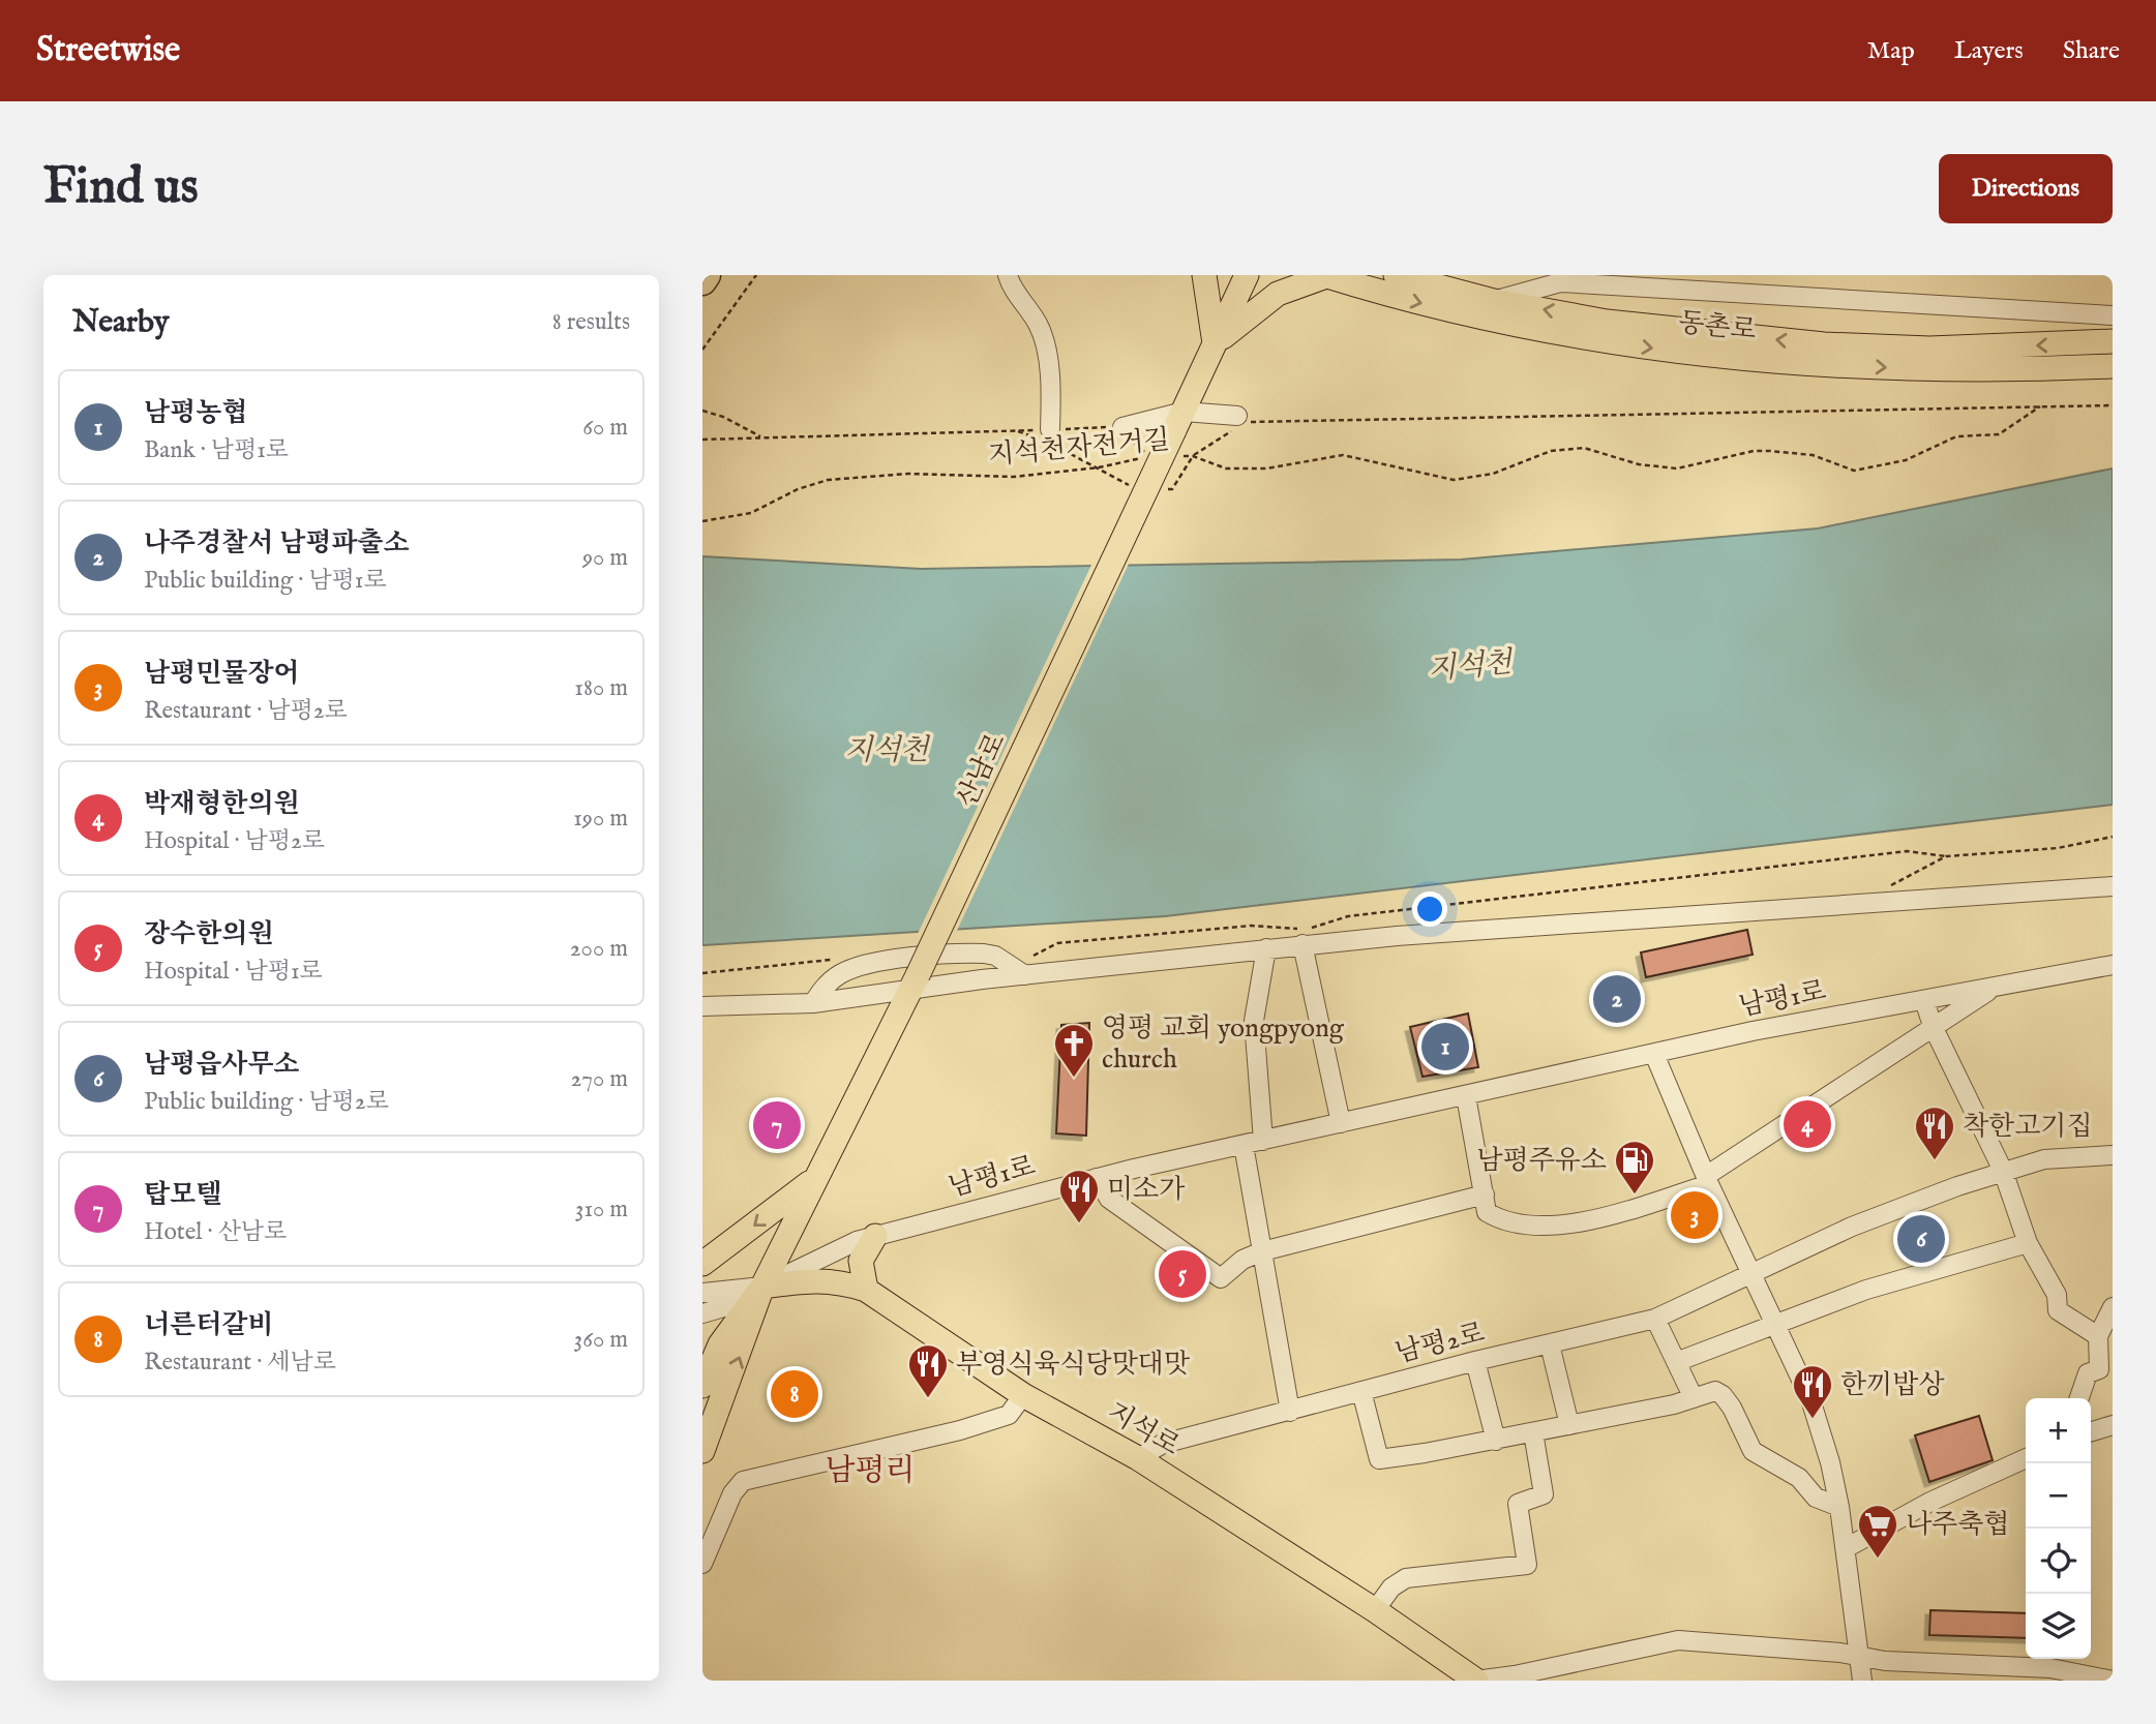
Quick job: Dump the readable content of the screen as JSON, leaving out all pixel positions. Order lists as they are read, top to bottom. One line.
{"streets":{"main road":["동촌로","산남로","지석로"],"street":["남평1로","남평2로"],"path":["지석천자전거길"]},"crossings":[["산남로","남평1로"],["산남로","지석로"],["남평1로","지석로"],["남평2로","지석로"]],"districts":["남평리"],"water":["지석천"],"places":{"church":["영평 교회 yongpyong church"],"restaurant":["착한고기집","미소가","부영식육식당맛대맛","한끼밥상"],"fuel station":["남평주유소"],"supermarket":["나주축협"]},"page":{"header":"Streetwise","nav":["Map","Layers","Share"],"buttons":"Directions","title":"Find us","heading":["Nearby","8 results"],"list":[{"mark":"1","name":"남평농협","note":"Bank · 남평1로","value":"60 m"},{"mark":"2","name":"나주경찰서 남평파출소","note":"Public building · 남평1로","value":"90 m"},{"mark":"3","name":"남평민물장어","note":"Restaurant · 남평2로","value":"180 m"},{"mark":"4","name":"박재형한의원","note":"Hospital · 남평2로","value":"190 m"},{"mark":"5","name":"장수한의원","note":"Hospital · 남평1로","value":"200 m"},{"mark":"6","name":"남평읍사무소","note":"Public building · 남평2로","value":"270 m"},{"mark":"7","name":"탑모텔","note":"Hotel · 산남로","value":"310 m"},{"mark":"8","name":"너른터갈비","note":"Restaurant · 세남로","value":"360 m"}],"pins":["2","1","4","7","3","6","5","8"],"map_buttons":["+","−"]}}
